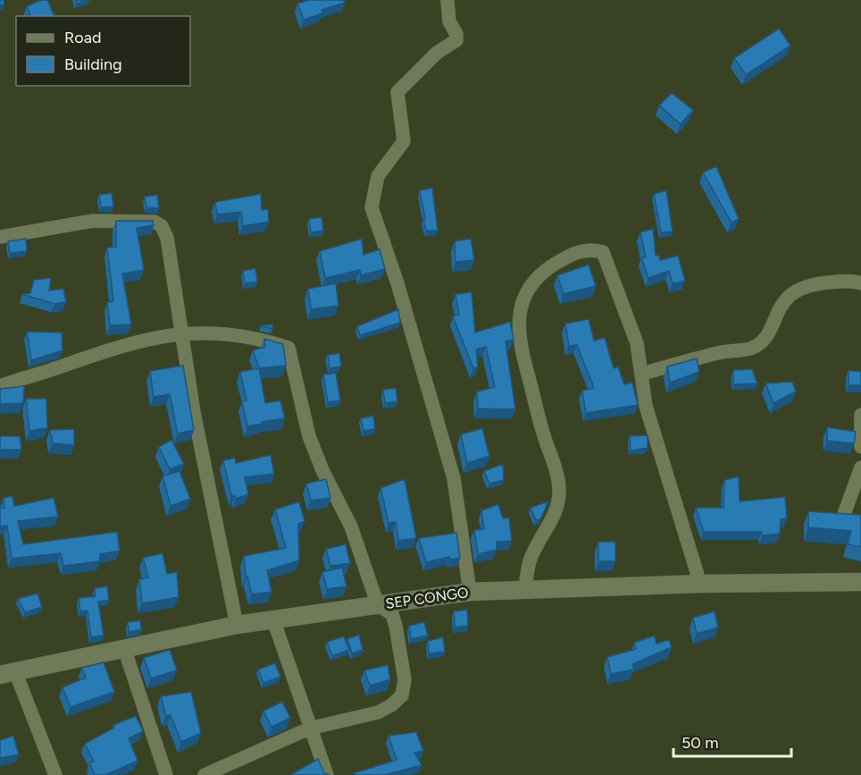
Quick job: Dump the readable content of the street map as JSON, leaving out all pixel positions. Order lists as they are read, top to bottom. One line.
{"streets":{"street":["SEP CONGO"]},"legend":["Road","Building"],"scale_bar":"50 m"}
